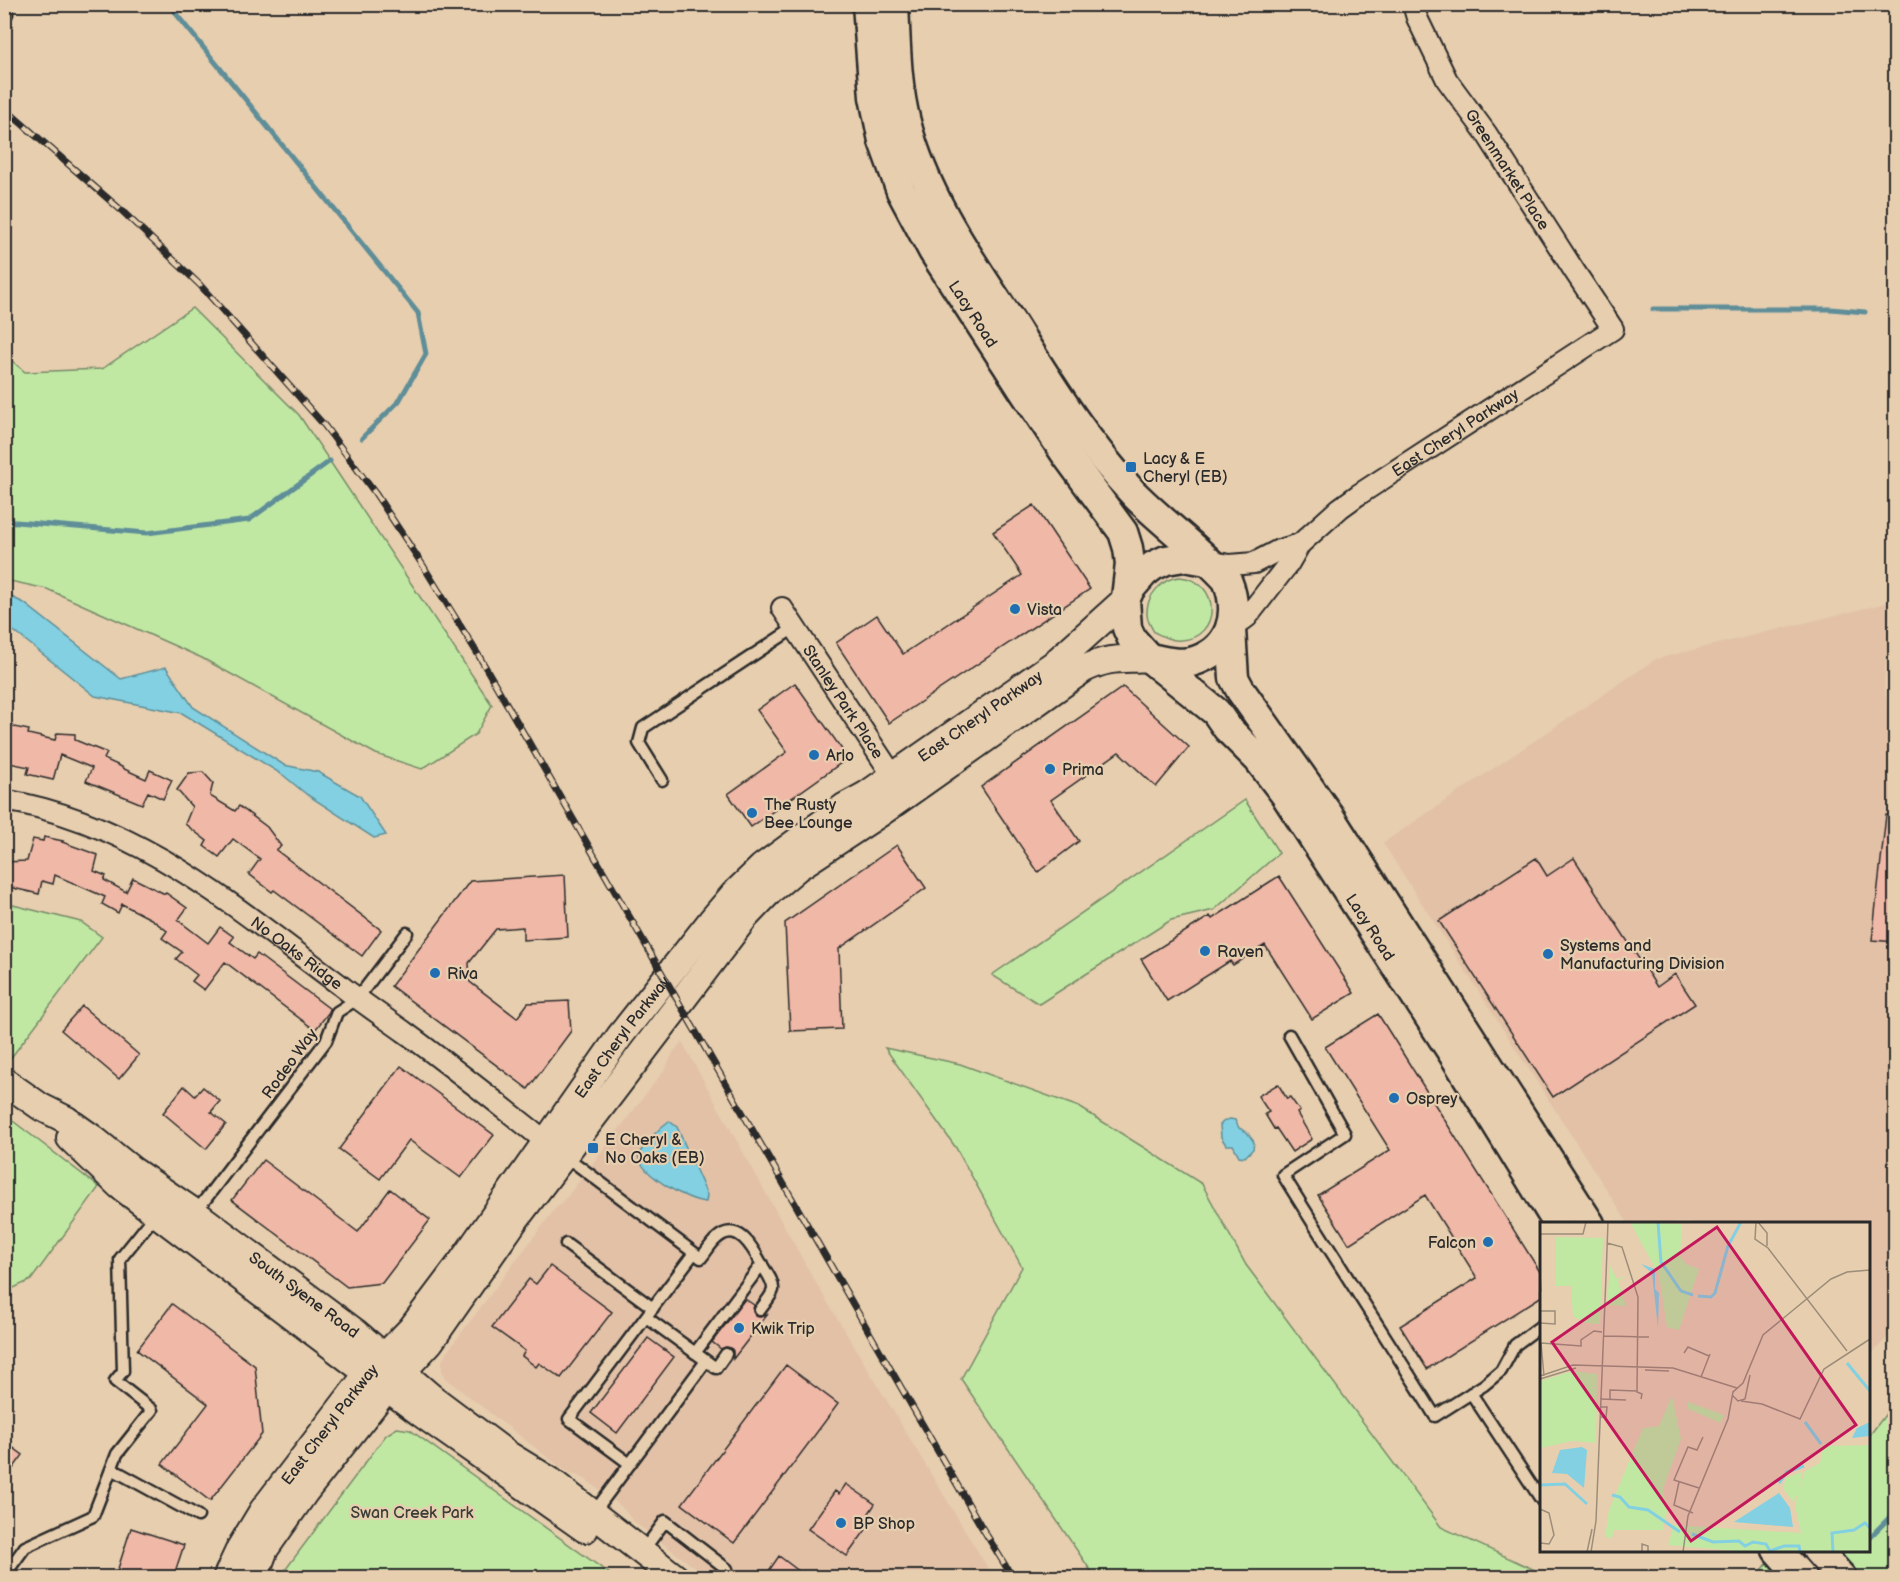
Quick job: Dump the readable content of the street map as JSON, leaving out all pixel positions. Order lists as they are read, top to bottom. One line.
{"streets":{"main road":["Lacy Road"],"street":["Greenmarket Place","East Cheryl Parkway","Stanley Park Place","No Oaks Ridge","South Syene Road"],"lane":["Rodeo Way"]},"crossings":[["Greenmarket Place","East Cheryl Parkway"],["Lacy Road","East Cheryl Parkway"],["East Cheryl Parkway","Stanley Park Place"],["East Cheryl Parkway","No Oaks Ridge"],["East Cheryl Parkway","South Syene Road"],["No Oaks Ridge","Rodeo Way"],["Rodeo Way","South Syene Road"]],"parks":["Swan Creek Park"],"places":{"transit":["Lacy & E Cheryl (EB)","E Cheryl & No Oaks (EB)"],"other":["Vista","Arlo","Prima","The Rusty Bee Lounge","Raven","Systems and Manufacturing Division","Riva","Osprey","Falcon","Kwik Trip","BP Shop"]}}
